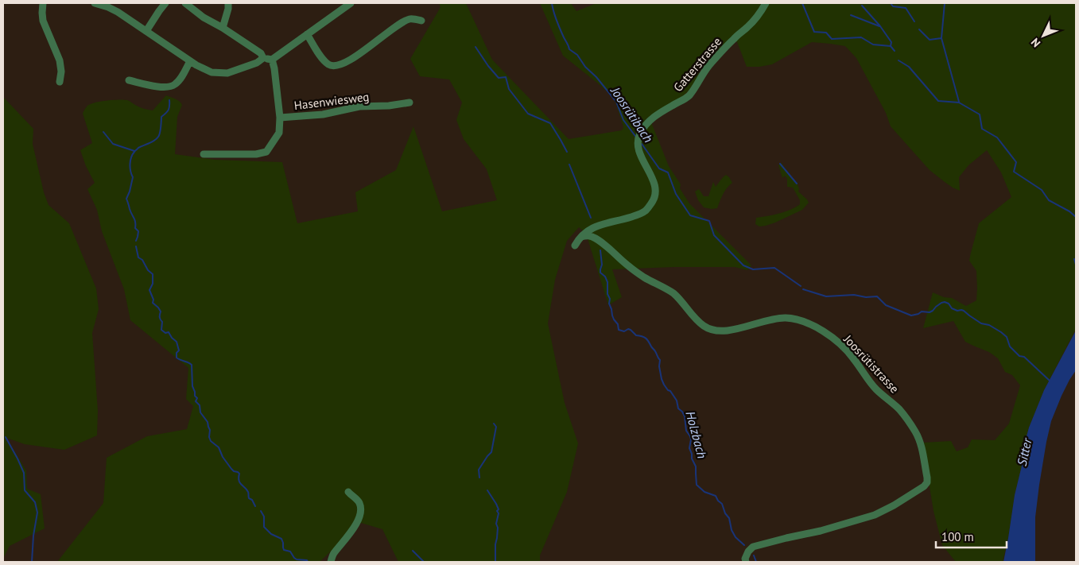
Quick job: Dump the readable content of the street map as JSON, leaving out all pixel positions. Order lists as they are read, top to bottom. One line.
{"streets":{"street":["Gatterstrasse","Hasenwiesweg","Joosrütistrasse"]},"crossings":[["Gatterstrasse","Joosrütistrasse"]],"water":["Joosrütibach","Holzbach","Sitter"],"scale_bar":"100 m","north":"bottom left"}
